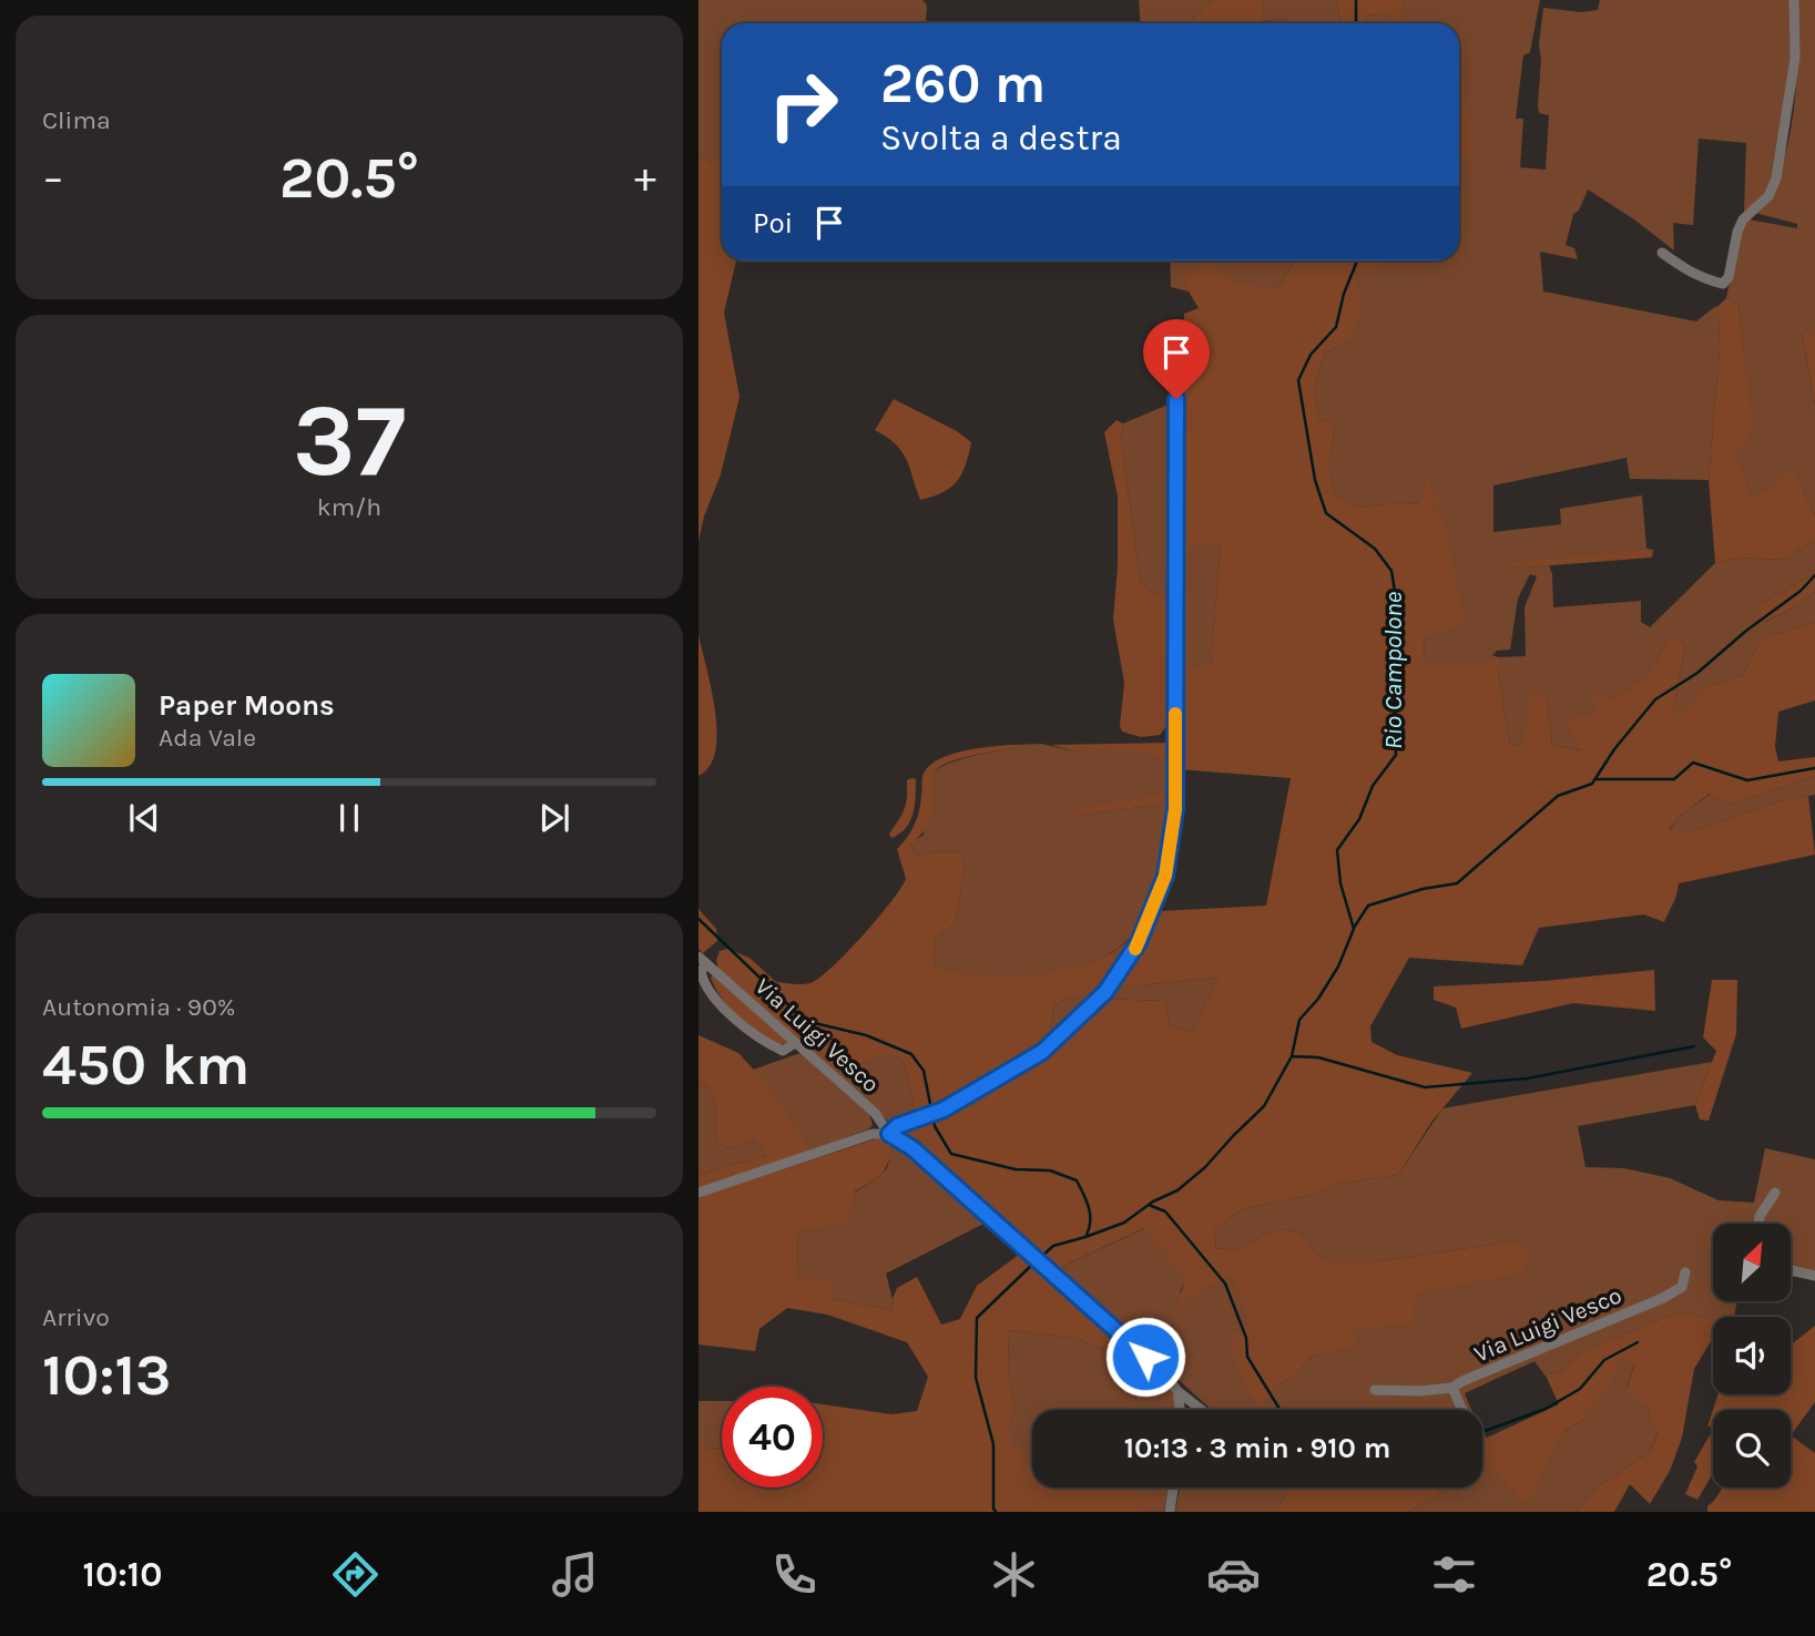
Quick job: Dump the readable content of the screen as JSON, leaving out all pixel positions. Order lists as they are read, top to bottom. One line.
{"streets":{"street":["Via Luigi Vesco"]},"water":["Rio Campolone"],"north":"top right","page":{"tile":["Clima",["37","km/h"],["Autonomia · 90%","450 km"],["Arrivo","10:13"]],"turn":["260 m","Svolta a destra"],"heat":["−","20.5°","+"],"then":"Poi","song":["Paper Moons","Ada Vale"],"limit":"40","trip":"10:13 · 3 min · 910 m","tabs":["10:10","20.5°"]}}
